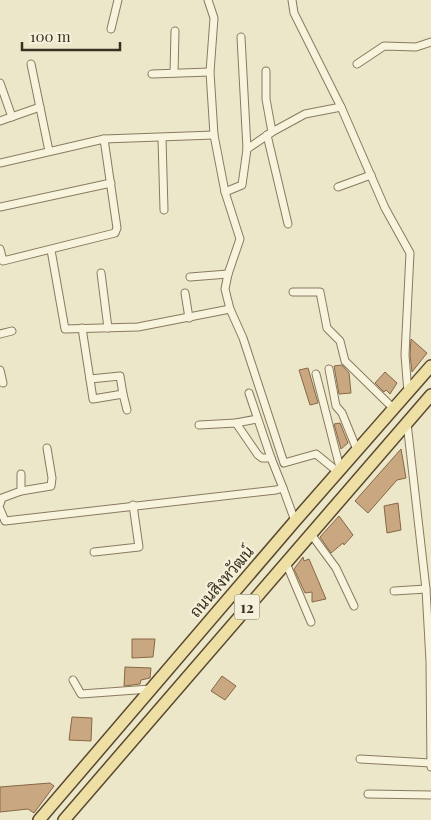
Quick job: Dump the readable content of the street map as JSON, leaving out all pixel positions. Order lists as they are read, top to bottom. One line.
{"streets":{"main road":["ถนนสิงหวัฒน์","12"]},"scale_bar":"100 m"}
